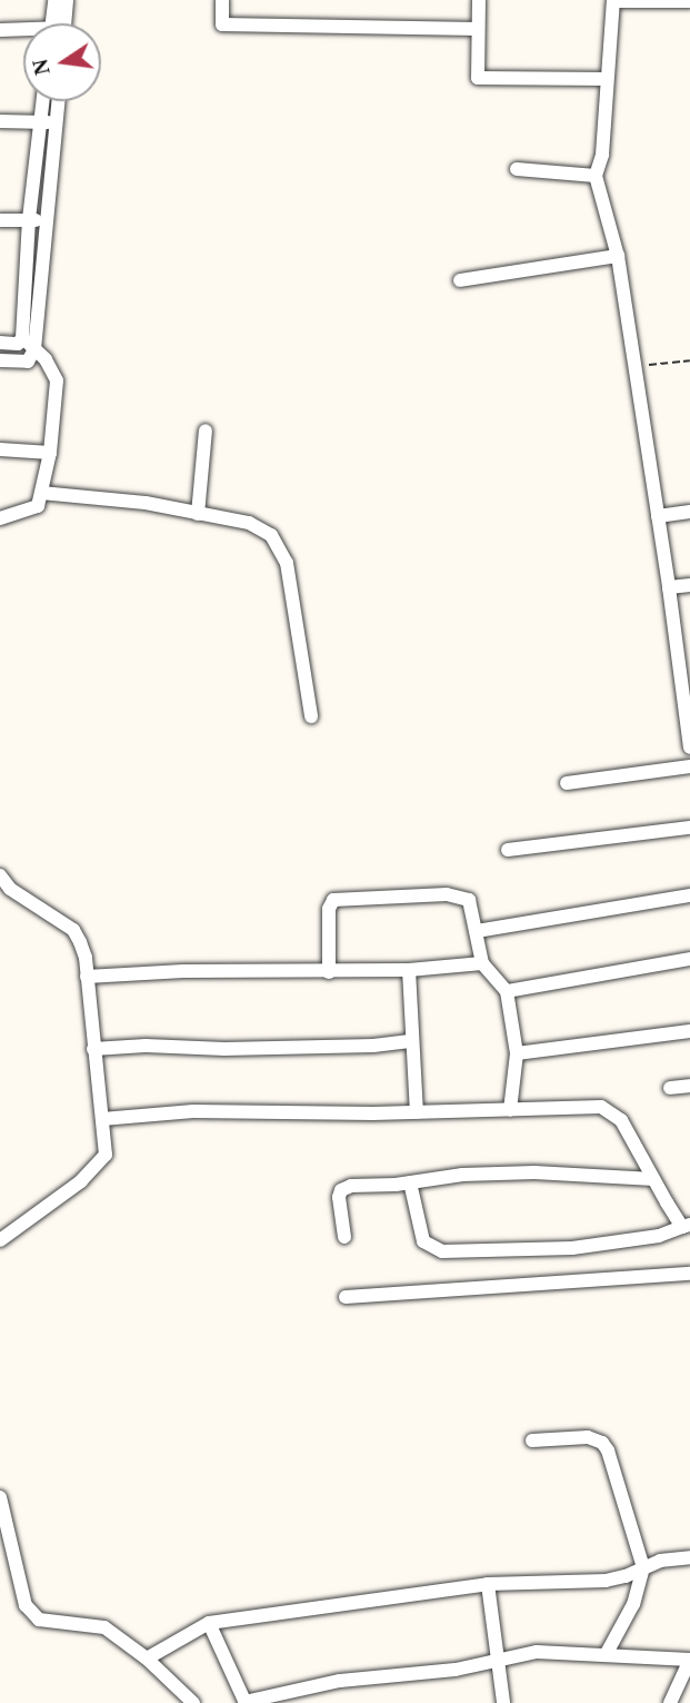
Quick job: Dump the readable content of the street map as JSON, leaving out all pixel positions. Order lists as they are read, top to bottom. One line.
{"north":"left"}
